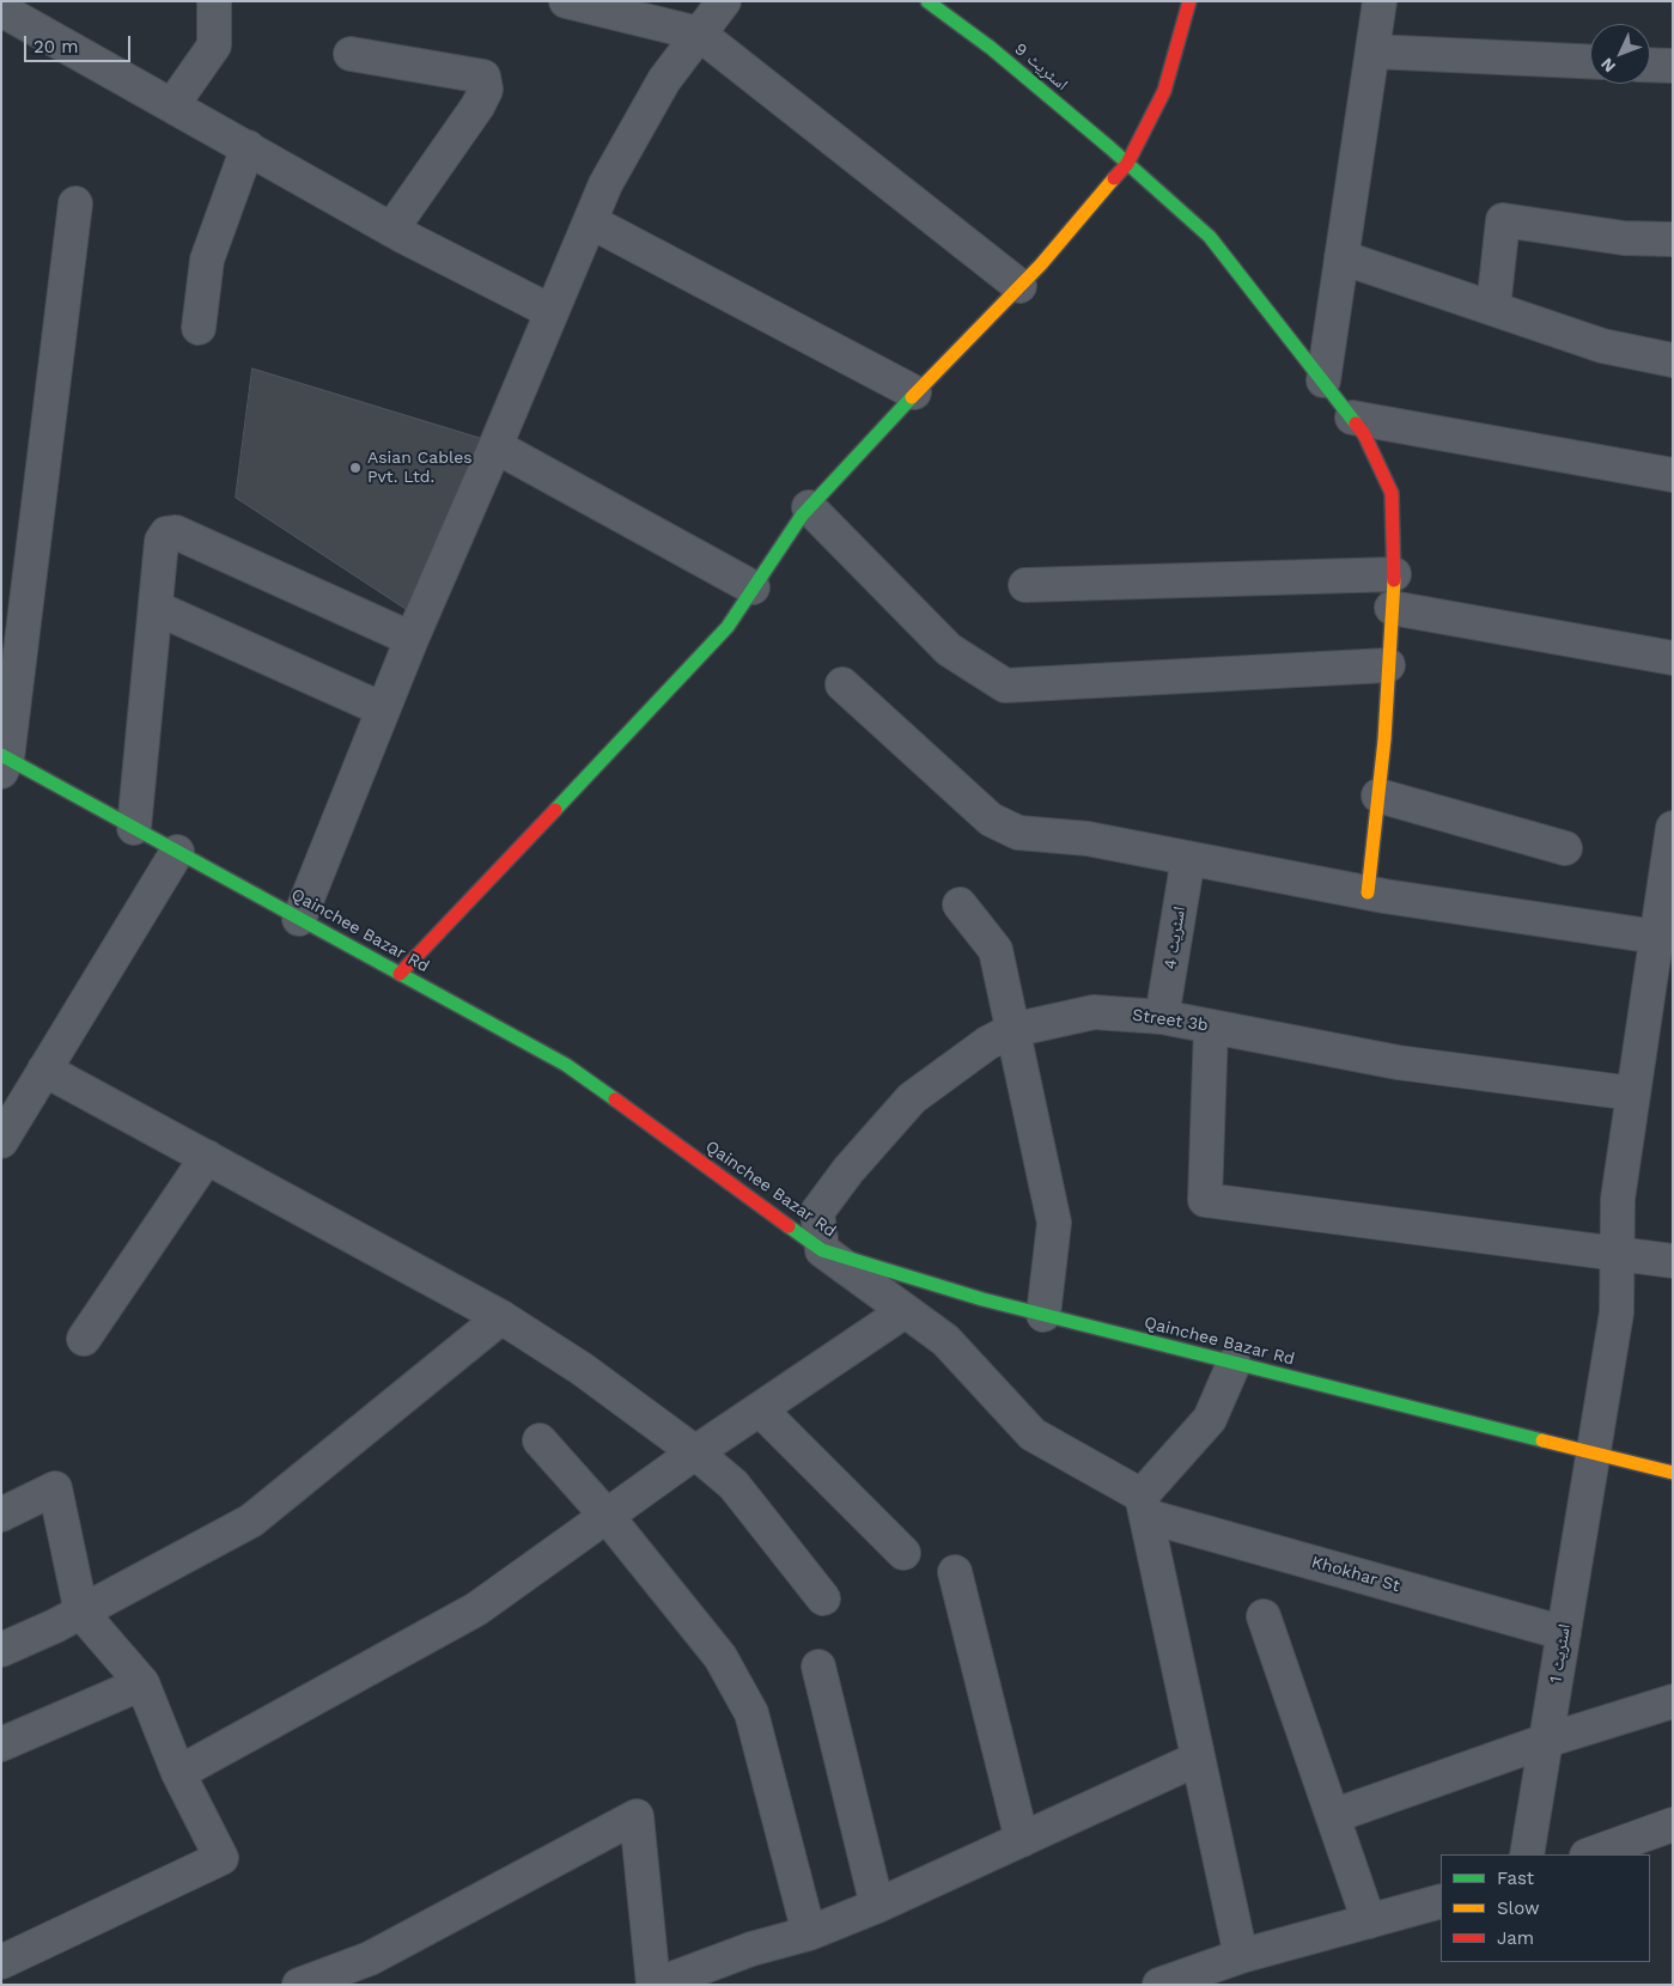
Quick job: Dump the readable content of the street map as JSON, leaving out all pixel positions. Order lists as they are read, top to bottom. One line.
{"streets":{"street":["اسٹریٹ 9","Qainchee Bazar Rd","اسٹریٹ 4","Street 3b","Khokhar St","اسٹریٹ 1"]},"crossings":[["Qainchee Bazar Rd","Street 3b"],["Qainchee Bazar Rd","Khokhar St"],["Qainchee Bazar Rd","اسٹریٹ 1"],["اسٹریٹ 4","Street 3b"],["Street 3b","Khokhar St"],["Street 3b","اسٹریٹ 1"],["Khokhar St","اسٹریٹ 1"]],"places":["Asian Cables Pvt. Ltd."],"legend":["Fast","Slow","Jam"],"scale_bar":"20 m","north":"bottom left"}
